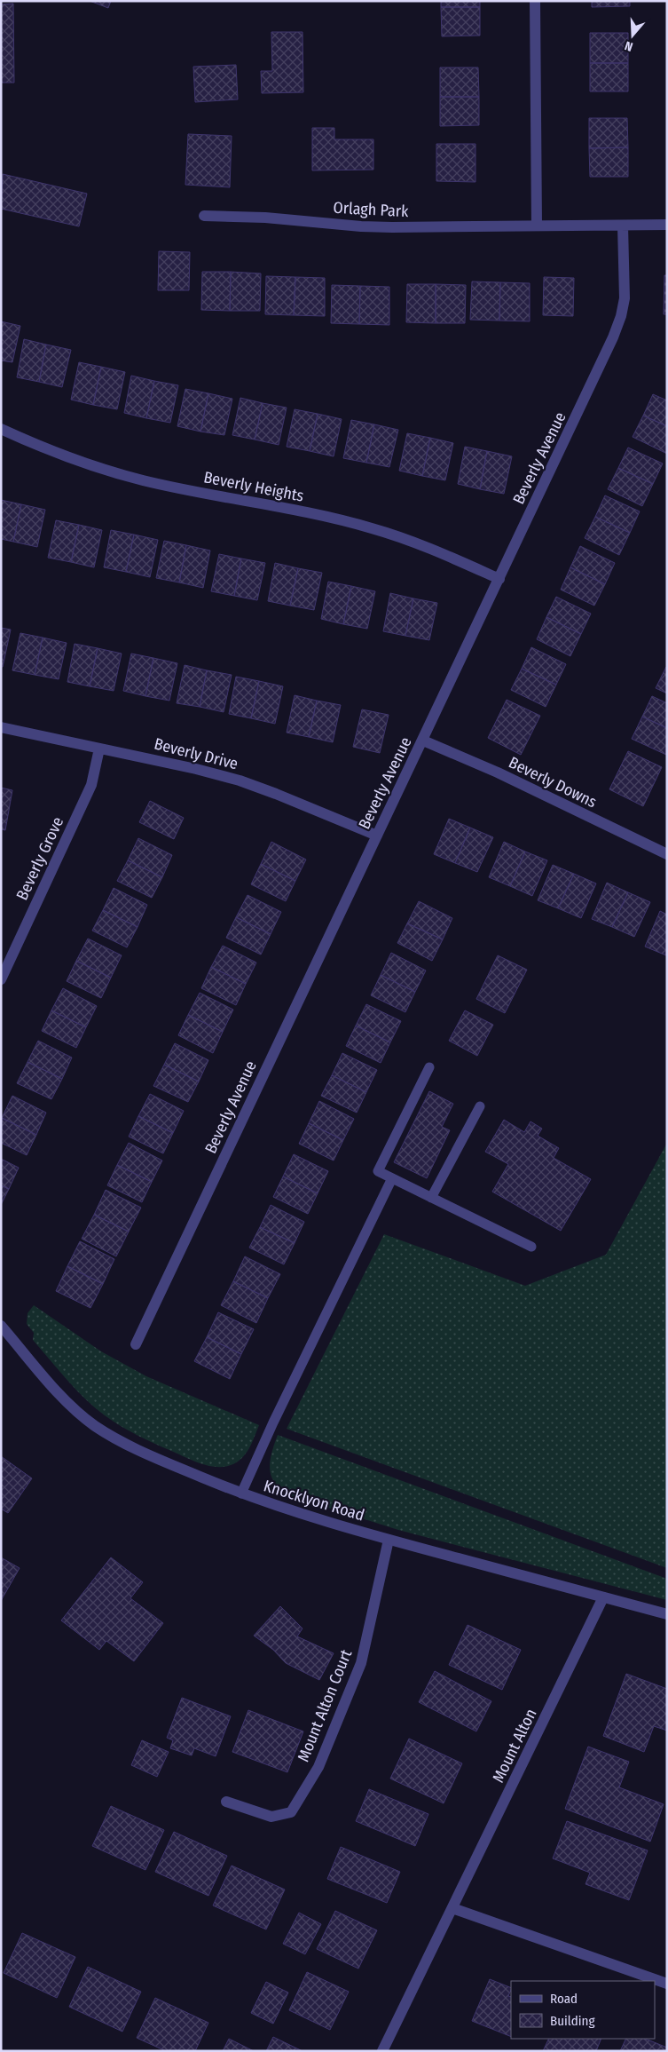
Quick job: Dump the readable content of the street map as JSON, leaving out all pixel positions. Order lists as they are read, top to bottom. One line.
{"streets":{"street":["Orlagh Park","Beverly Avenue","Beverly Heights","Beverly Drive","Beverly Downs","Beverly Grove","Knocklyon Road","Mount Alton Court","Mount Alton"]},"crossings":[["Orlagh Park","Beverly Avenue"],["Beverly Avenue","Beverly Heights"],["Beverly Avenue","Beverly Drive"],["Beverly Avenue","Beverly Downs"],["Beverly Drive","Beverly Grove"],["Knocklyon Road","Mount Alton Court"],["Knocklyon Road","Mount Alton"]],"legend":["Road","Building"],"north":"bottom"}
